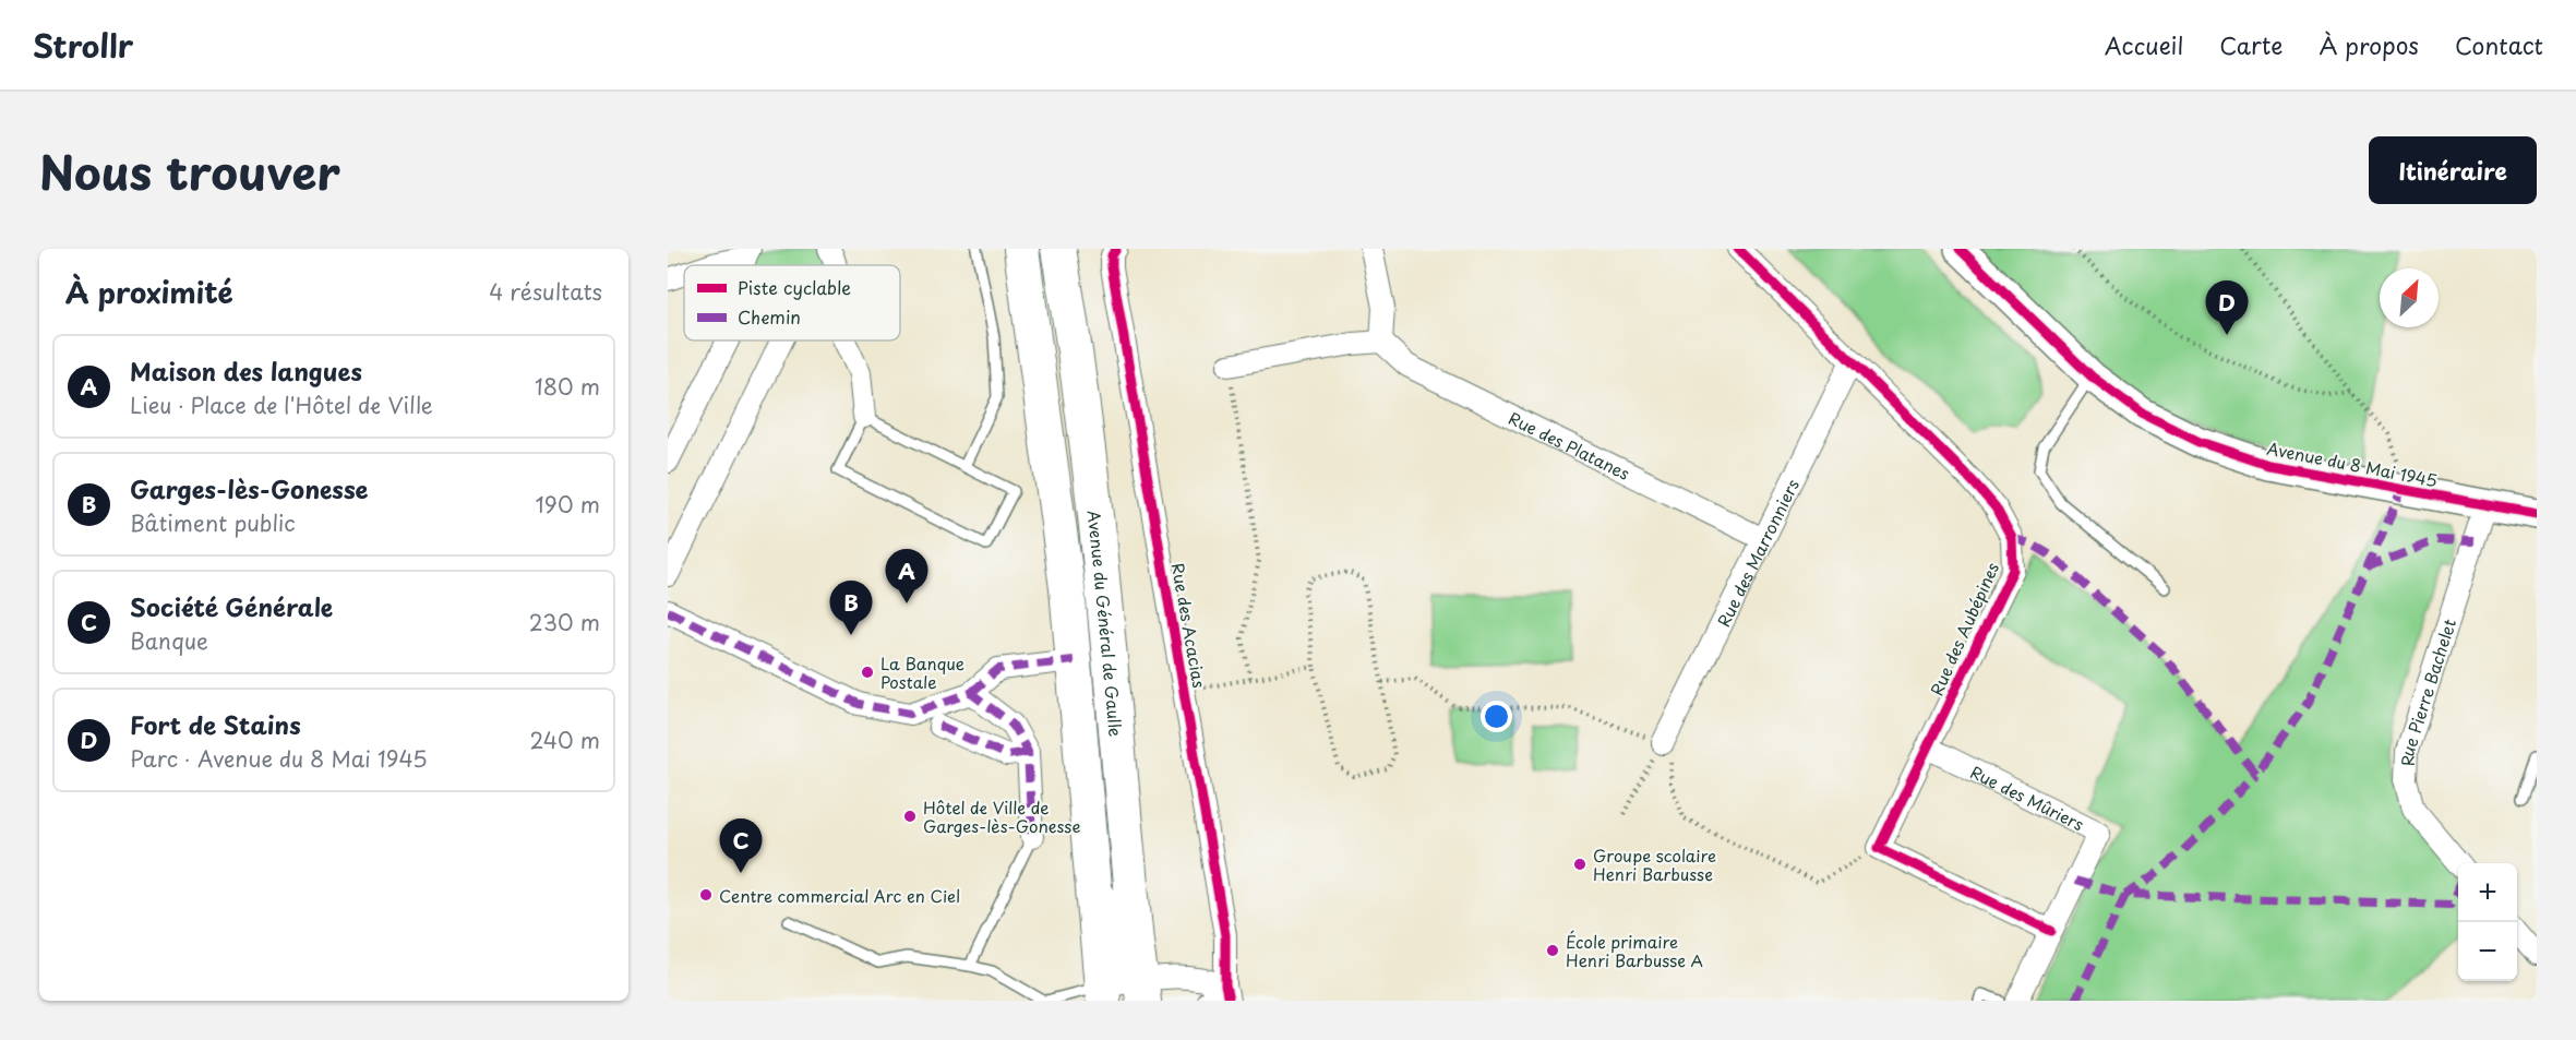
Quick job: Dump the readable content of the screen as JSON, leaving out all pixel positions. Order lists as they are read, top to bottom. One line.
{"streets":{"main road":["Avenue du Général de Gaulle"],"street":["Rue des Platanes","Avenue du 8 Mai 1945","Rue des Marronniers","Rue des Acacias","Rue des Aubépines","Rue Pierre Bachelet","Rue des Mûriers"]},"crossings":[["Rue des Platanes","Rue des Marronniers"],["Avenue du 8 Mai 1945","Rue Pierre Bachelet"],["Rue des Marronniers","Rue des Aubépines"],["Rue des Aubépines","Rue des Mûriers"]],"places":["La Banque Postale","Hôtel de Ville de Garges-lès-Gonesse","Groupe scolaire Henri Barbusse","Centre commercial Arc en Ciel","École primaire Henri Barbusse A"],"legend":["Piste cyclable","Chemin"],"north":"top right","page":{"header":"Strollr","nav":["Accueil","Carte","À propos","Contact"],"title":"Nous trouver","buttons":"Itinéraire","heading":["À proximité","4 résultats"],"pins":["D","A","B","C"],"list":[{"mark":"A","name":"Maison des langues","note":"Lieu · Place de l'Hôtel de Ville","value":"180 m"},{"mark":"B","name":"Garges-lès-Gonesse","note":"Bâtiment public","value":"190 m"},{"mark":"C","name":"Société Générale","note":"Banque","value":"230 m"},{"mark":"D","name":"Fort de Stains","note":"Parc · Avenue du 8 Mai 1945","value":"240 m"}],"map_buttons":["+","−"]}}
